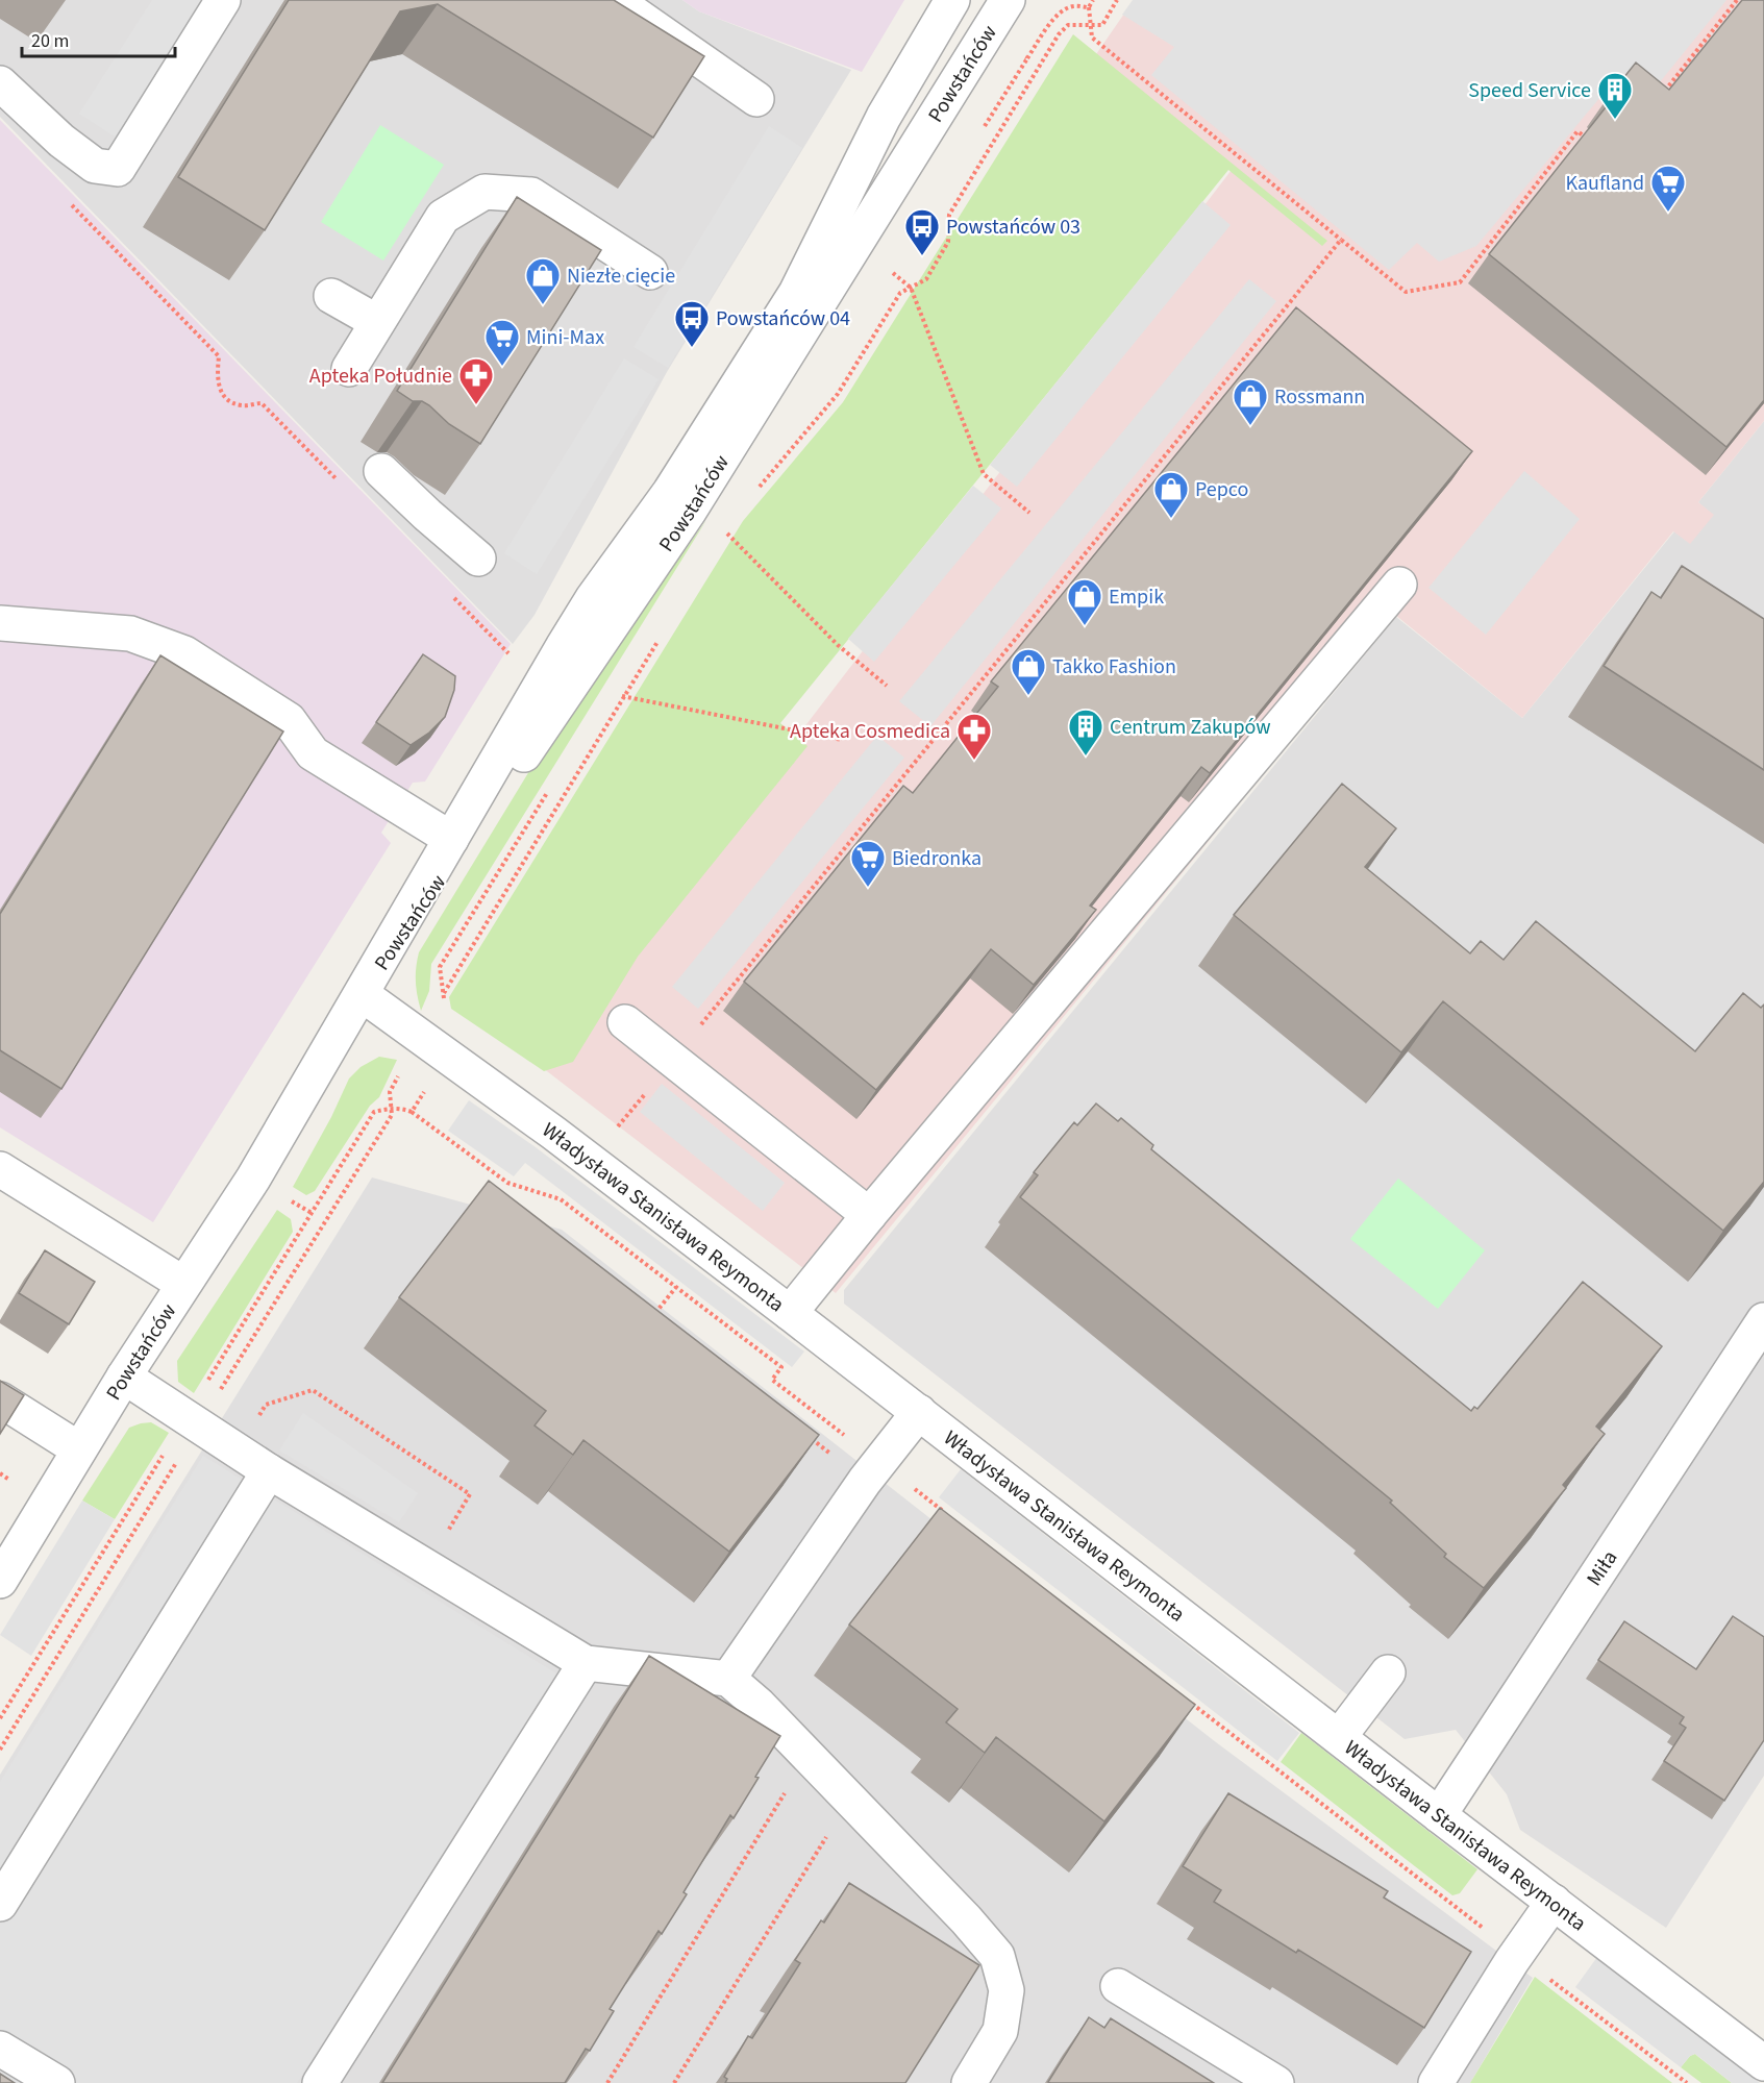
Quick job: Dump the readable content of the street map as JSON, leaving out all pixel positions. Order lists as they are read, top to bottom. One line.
{"streets":{"street":["Powstańców","Władysława Stanisława Reymonta","Miła"]},"crossings":[["Powstańców","Władysława Stanisława Reymonta"],["Władysława Stanisława Reymonta","Miła"]],"places":{"building":["Speed Service","Centrum Zakupów"],"supermarket":["Kaufland","Mini-Max","Biedronka"],"bus stop":["Powstańców 03","Powstańców 04"],"shop":["Niezłe cięcie","Rossmann","Pepco","Empik","Takko Fashion"],"pharmacy":["Apteka Południe","Apteka Cosmedica"]},"scale_bar":"20 m"}
